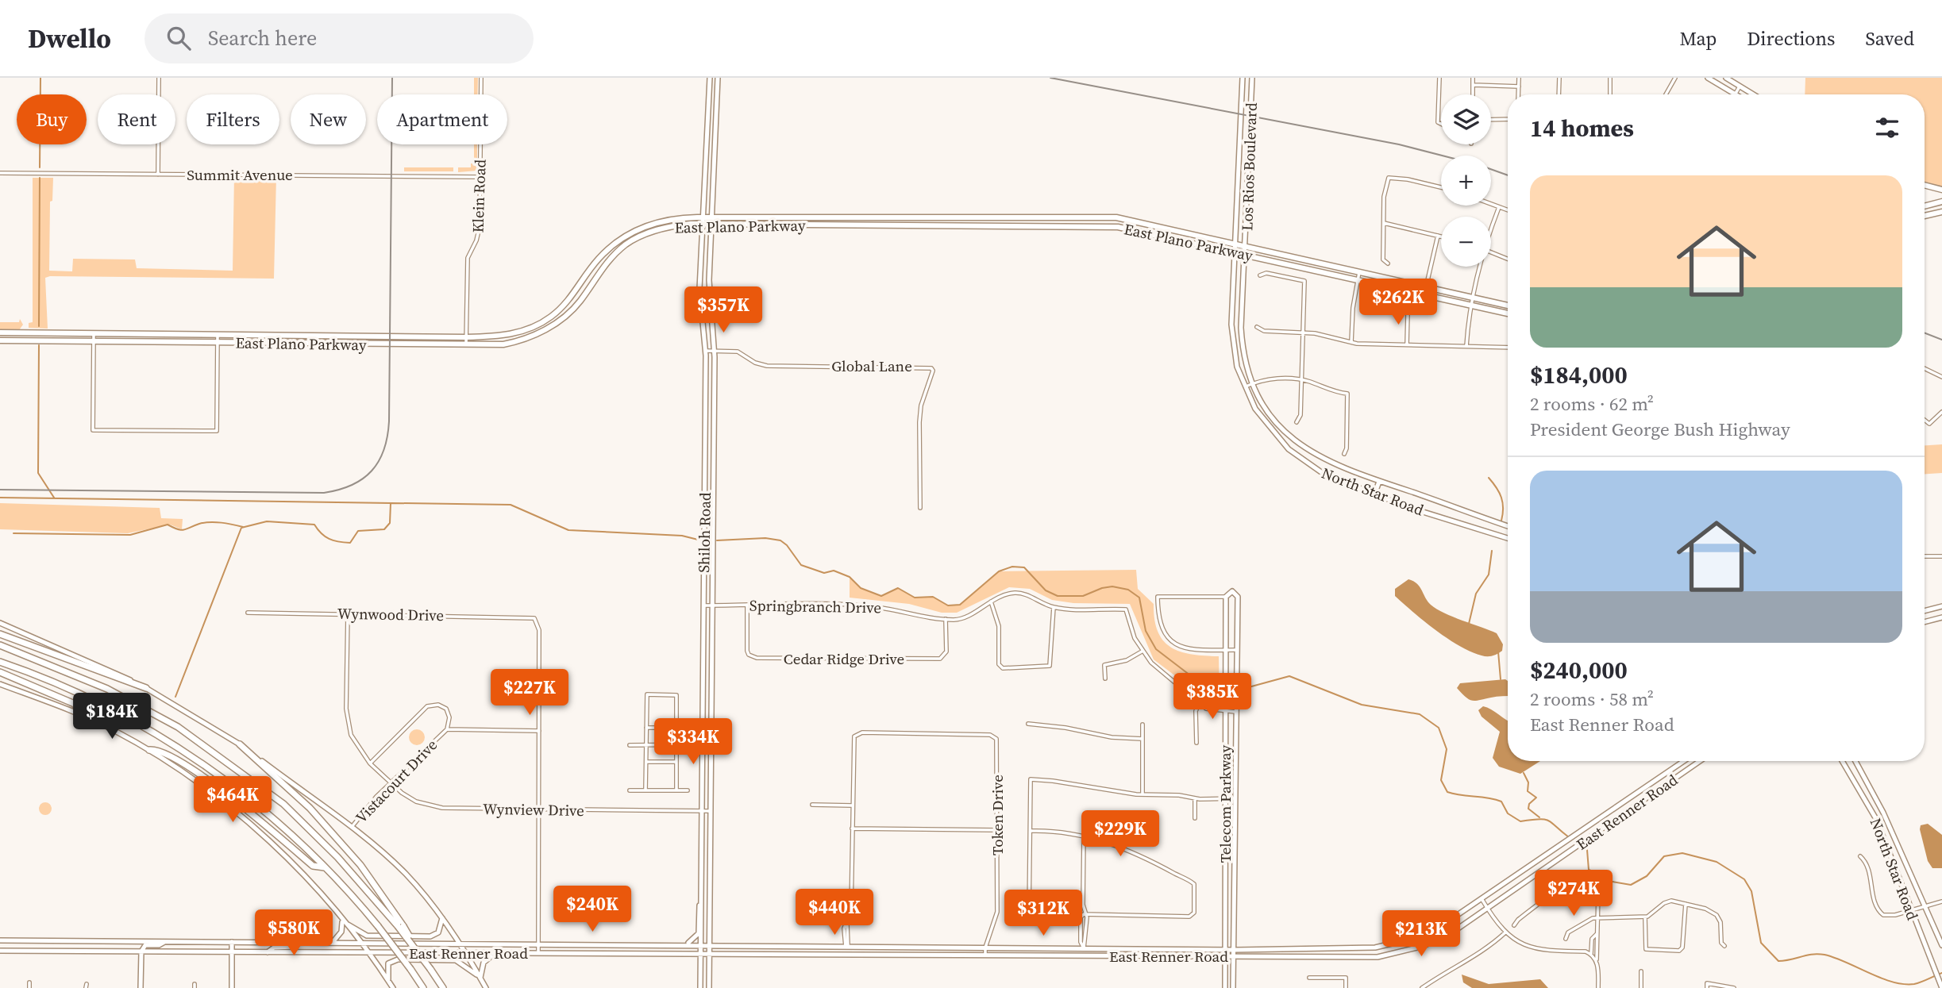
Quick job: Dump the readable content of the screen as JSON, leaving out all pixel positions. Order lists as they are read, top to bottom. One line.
{"streets":{"main road":["Los Rios Boulevard","East Plano Parkway","North Star Road","Shiloh Road","Telecom Parkway","East Renner Road"],"street":["Summit Avenue","Klein Road","Global Lane","Springbranch Drive","Wynwood Drive","Cedar Ridge Drive","Vistacourt Drive","Wynview Drive","Token Drive"]},"crossings":[["Los Rios Boulevard","East Plano Parkway"],["Los Rios Boulevard","North Star Road"],["Summit Avenue","Klein Road"],["Klein Road","East Plano Parkway"],["East Plano Parkway","North Star Road"],["East Plano Parkway","Shiloh Road"],["Global Lane","Shiloh Road"],["Shiloh Road","Springbranch Drive"],["Shiloh Road","Wynview Drive"],["Shiloh Road","East Renner Road"],["Springbranch Drive","Cedar Ridge Drive"],["Springbranch Drive","Telecom Parkway"],["Wynwood Drive","Vistacourt Drive"],["Wynwood Drive","Wynview Drive"],["Vistacourt Drive","Wynview Drive"],["Telecom Parkway","East Renner Road"],["East Renner Road","Token Drive"]],"page":{"header":"Dwello","search":"Search here","nav":["Map","Directions","Saved"],"map_buttons":["+","−"],"chip":["Buy","Rent","Filters","New","Apartment"],"heading":"14 homes","list":[{"name":"$184,000","note":"2 rooms · 62 m² · President George Bush Highway"},{"name":"$240,000","note":"2 rooms · 58 m² · East Renner Road"}],"price":["$262K","$357K","$227K","$385K","$184K","$334K","$464K","$229K","$274K","$240K","$440K","$312K","$580K","$213K"]}}
